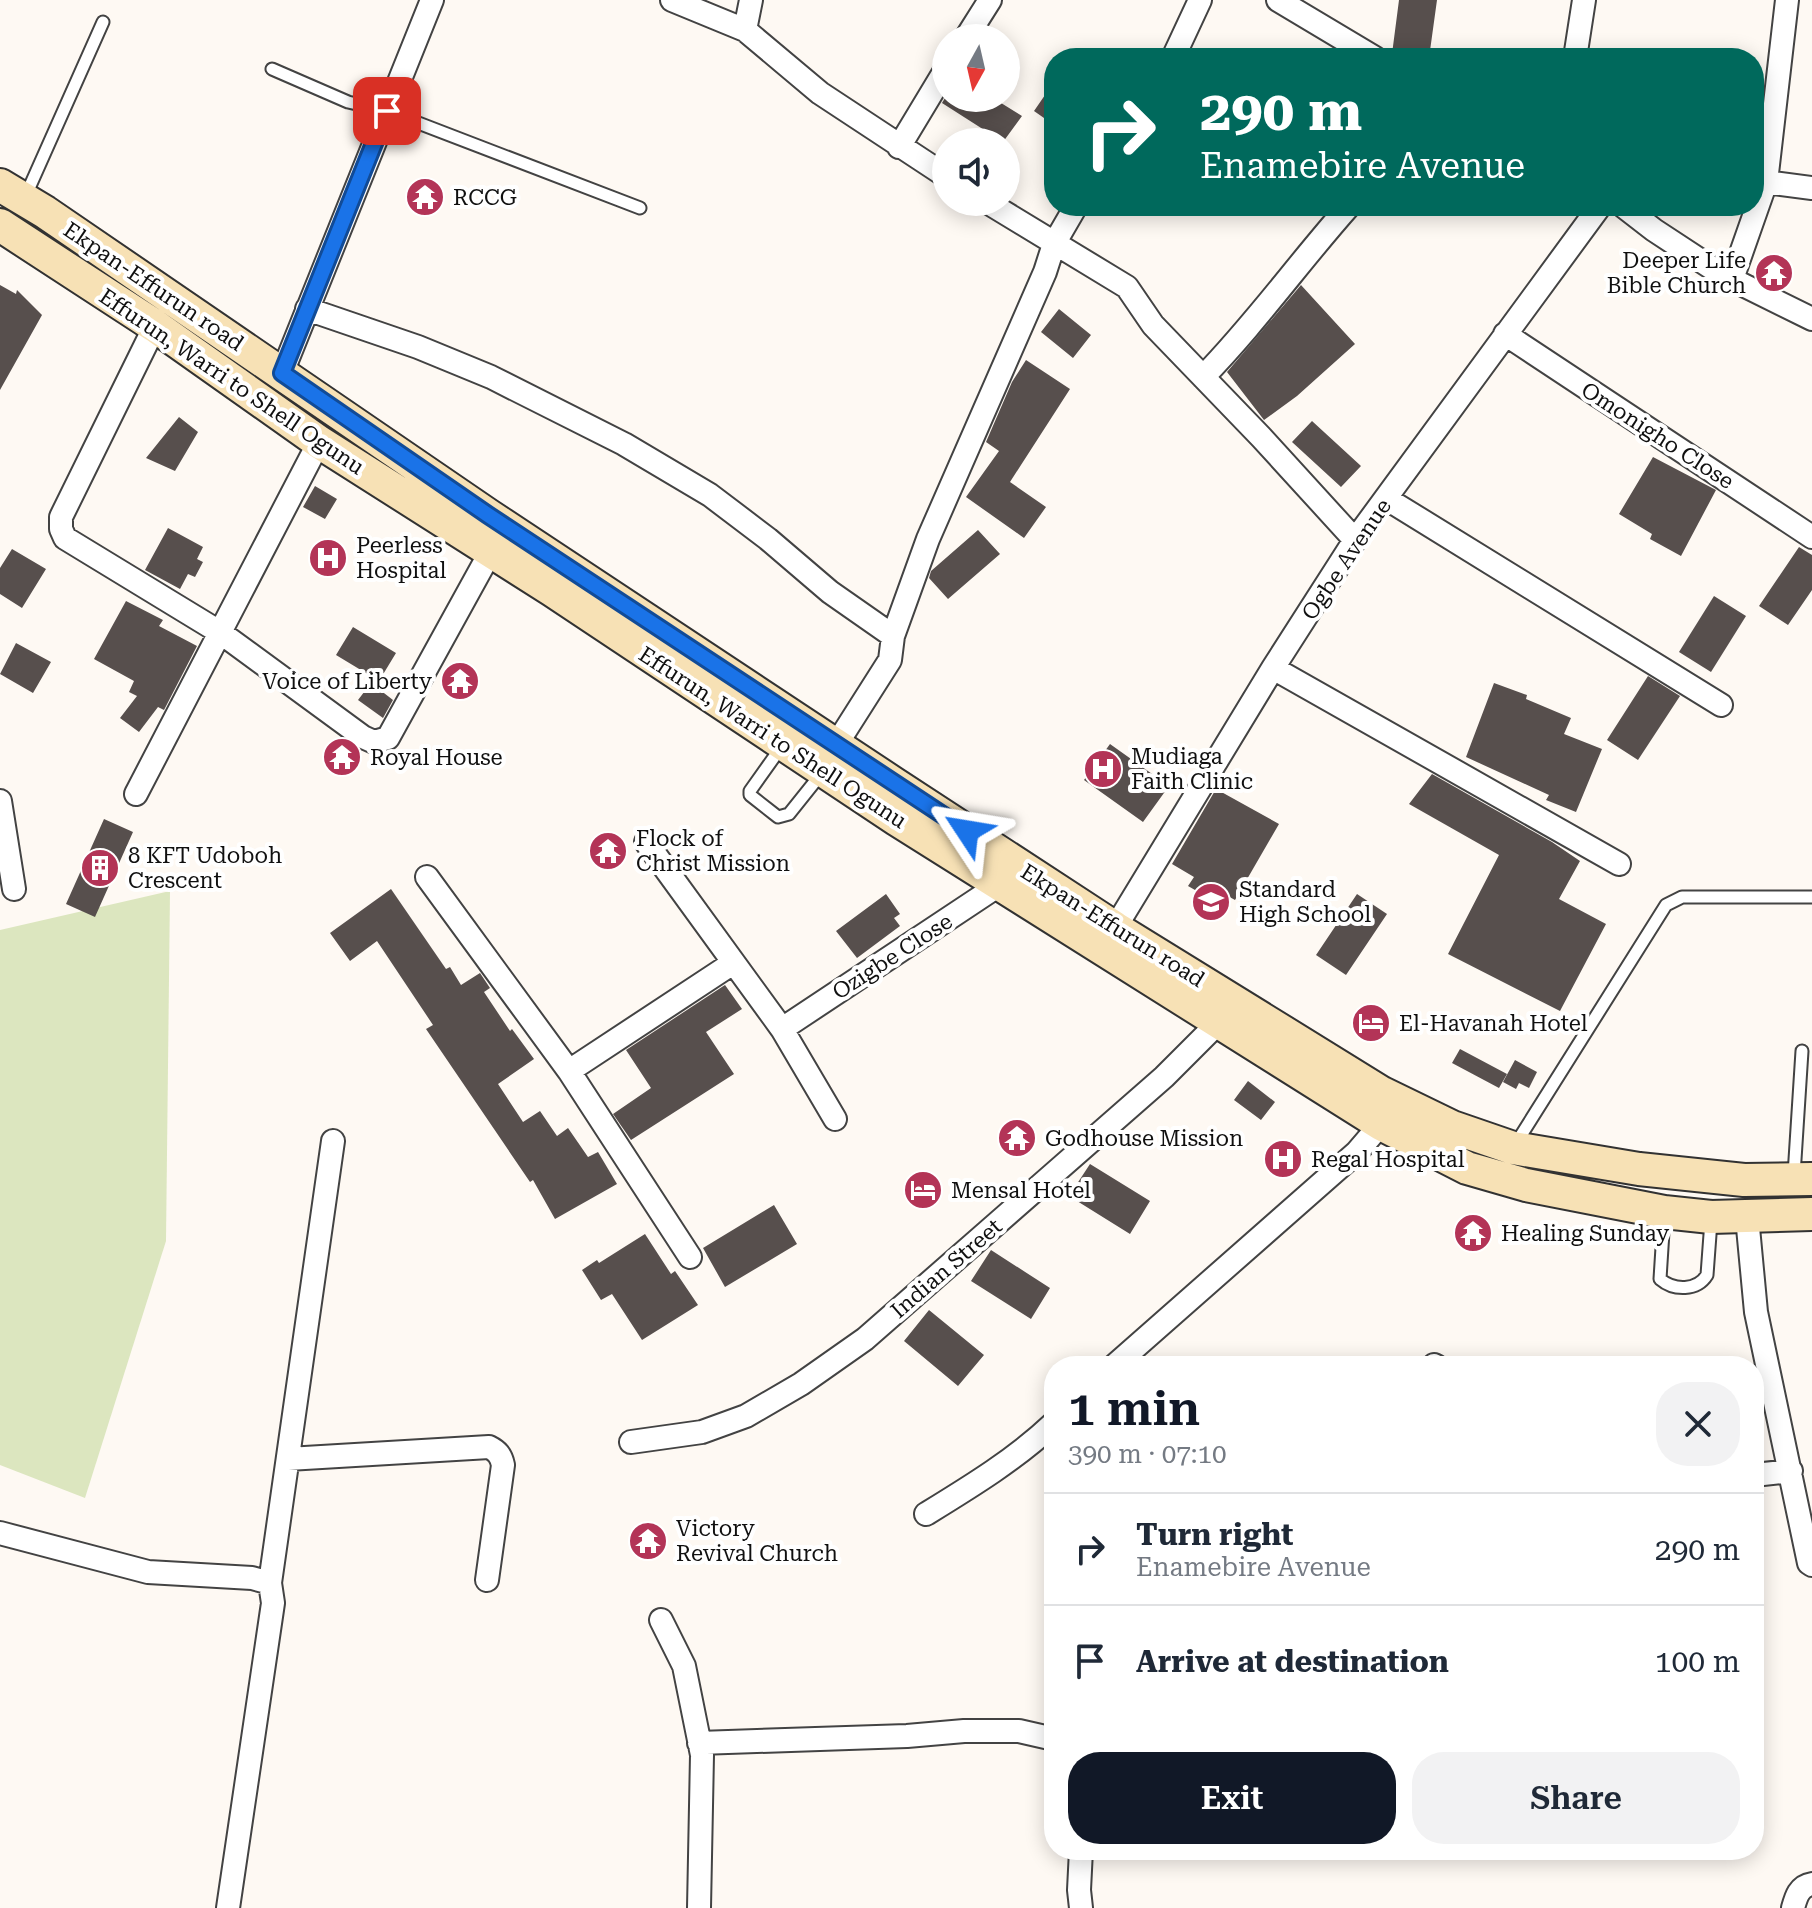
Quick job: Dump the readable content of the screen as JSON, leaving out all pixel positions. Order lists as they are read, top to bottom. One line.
{"streets":{"main road":["Ekpan-Effurun road","Effurun, Warri to Shell Ogunu"],"street":["Omonigho Close","Ogbe Avenue","Ozigbe Close","Indian Street"]},"crossings":[["Ekpan-Effurun road","Effurun, Warri to Shell Ogunu"],["Ekpan-Effurun road","Ogbe Avenue"],["Effurun, Warri to Shell Ogunu","Ozigbe Close"],["Effurun, Warri to Shell Ogunu","Indian Street"],["Omonigho Close","Ogbe Avenue"]],"places":{"temple":["RCCG","Deeper Life Bible Church","Voice of Liberty","Royal House","Flock of Christ Mission","Godhouse Mission","Healing Sunday","Victory Revival Church"],"hospital":["Peerless Hospital","Mudiaga Faith Clinic","Regal Hospital"],"building":["8 KFT Udoboh Crescent"],"school or university":["Standard High School"],"hotel":["El-Havanah Hotel","Mensal Hotel"]},"north":"bottom","page":{"turn":["290 m","Enamebire Avenue"],"heading":["1 min","390 m · 07:10"],"list":[{"name":"Turn right","note":"Enamebire Avenue","value":"290 m"},{"name":"Arrive at destination","value":"100 m"}],"buttons":["Exit","Share"]}}
